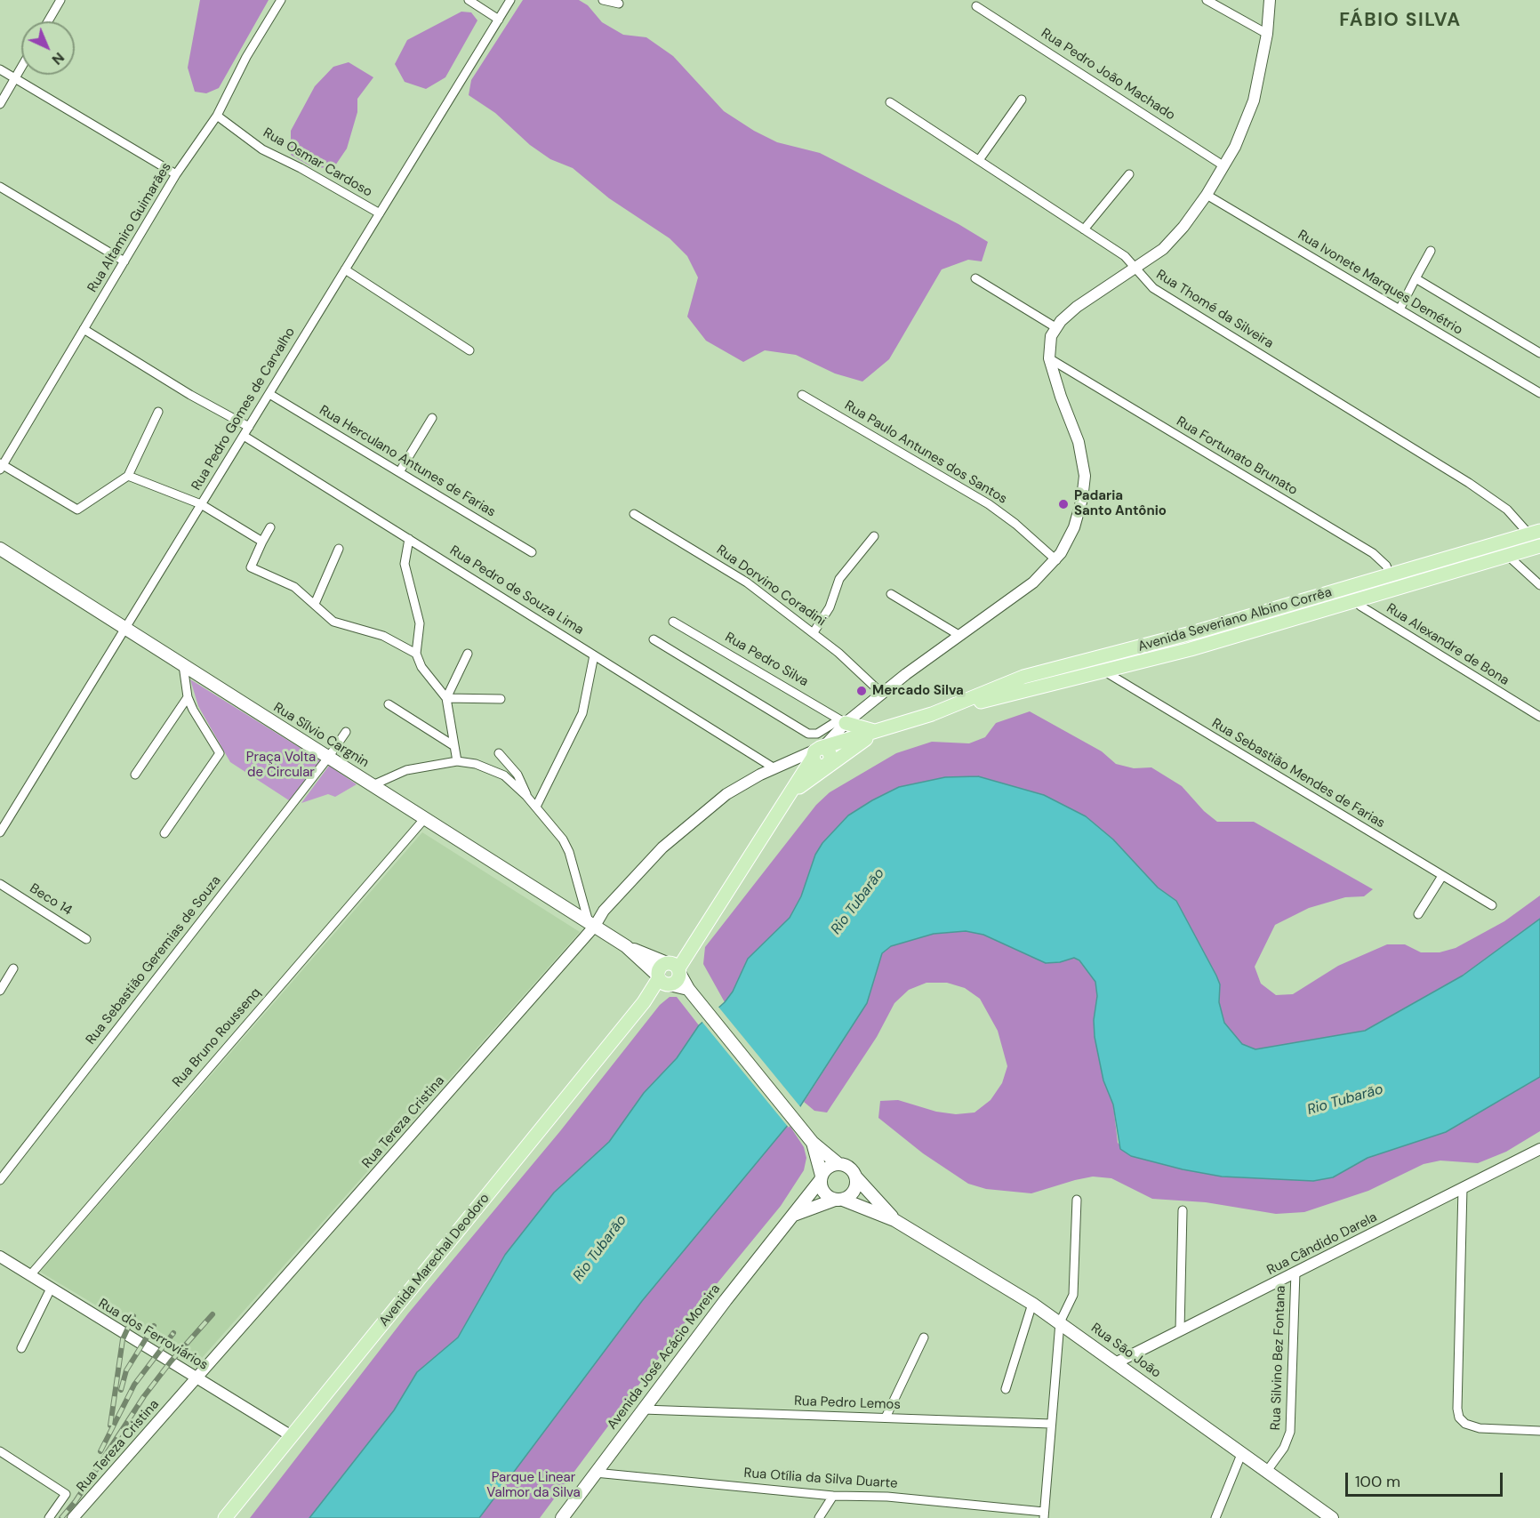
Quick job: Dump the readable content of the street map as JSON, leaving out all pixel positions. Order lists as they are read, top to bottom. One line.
{"streets":{"main road":["Avenida Severiano Albino Corrêa","Rua Sílvio Cargnin","Avenida Marechal Deodoro","Rua São João","Avenida José Acácio Moreira"],"street":["Rua Pedro João Machado","Rua Osmar Cardoso","Rua Altamiro Guimarães","Rua Ivonete Marques Demétrio","Rua Thomé da Silveira","Rua Pedro Gomes de Carvalho","Rua Paulo Antunes dos Santos","Rua Fortunato Brunato","Rua Herculano Antunes de Farias","Rua Dorvino Coradini","Rua Pedro de Souza Lima","Rua Alexandre de Bona","Rua Pedro Silva","Rua Sebastião Mendes de Farias","Beco 14","Rua Sebastião Geremias de Souza","Rua Bruno Roussenq","Rua Tereza Cristina","Rua Cândido Darela","Rua dos Ferroviários","Rua Silvino Bez Fontana","Rua Pedro Lemos","Rua Otília da Silva Duarte"]},"crossings":[["Rua Osmar Cardoso","Rua Altamiro Guimarães"],["Rua Osmar Cardoso","Rua Pedro Gomes de Carvalho"],["Rua Thomé da Silveira","Avenida Severiano Albino Corrêa"],["Rua Pedro Gomes de Carvalho","Rua Herculano Antunes de Farias"],["Rua Pedro Gomes de Carvalho","Rua Pedro de Souza Lima"],["Rua Pedro Gomes de Carvalho","Rua Sílvio Cargnin"],["Rua Fortunato Brunato","Avenida Severiano Albino Corrêa"],["Rua Pedro de Souza Lima","Rua Tereza Cristina"],["Avenida Severiano Albino Corrêa","Rua Alexandre de Bona"],["Avenida Severiano Albino Corrêa","Rua Sebastião Mendes de Farias"],["Avenida Severiano Albino Corrêa","Rua Tereza Cristina"],["Rua Sílvio Cargnin","Rua Sebastião Geremias de Souza"],["Rua Sílvio Cargnin","Rua Bruno Roussenq"],["Rua Sílvio Cargnin","Rua Tereza Cristina"],["Rua Sílvio Cargnin","Avenida Marechal Deodoro"],["Rua Bruno Roussenq","Rua dos Ferroviários"],["Rua Tereza Cristina","Rua dos Ferroviários"],["Rua Cândido Darela","Rua São João"],["Rua Cândido Darela","Rua Silvino Bez Fontana"],["Avenida Marechal Deodoro","Rua dos Ferroviários"],["Rua São João","Avenida José Acácio Moreira"],["Rua São João","Rua Silvino Bez Fontana"],["Avenida José Acácio Moreira","Rua Pedro Lemos"],["Avenida José Acácio Moreira","Rua Otília da Silva Duarte"]],"districts":["FÁBIO SILVA"],"water":["Rio Tubarão"],"parks":["Praça Volta de Circular","Parque Linear Valmor da Silva"],"places":["Padaria Santo Antônio","Mercado Silva"],"scale_bar":"100 m","north":"bottom right"}
